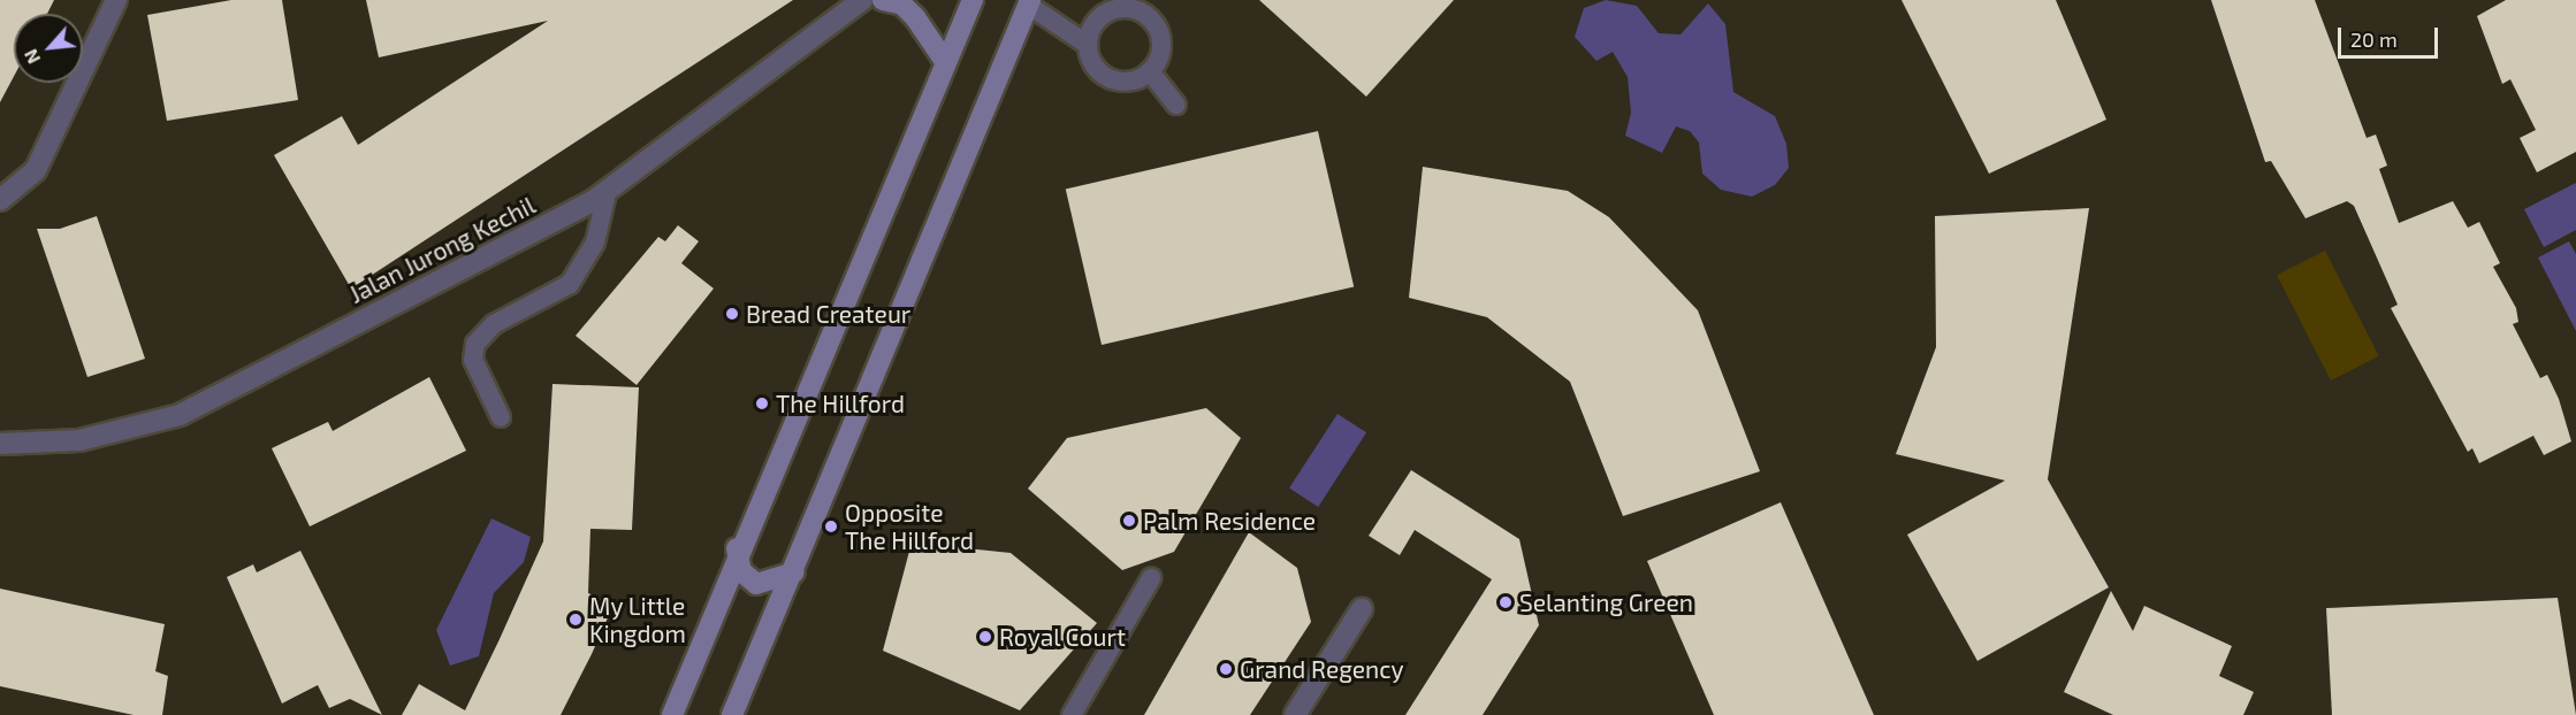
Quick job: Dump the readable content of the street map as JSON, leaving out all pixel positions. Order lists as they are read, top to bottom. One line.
{"streets":{"street":["Jalan Jurong Kechil"]},"places":["Bread Createur","The Hillford","Palm Residence","Opposite The Hillford","Selanting Green","My Little Kingdom","Royal Court","Grand Regency"],"scale_bar":"20 m","north":"bottom left"}
